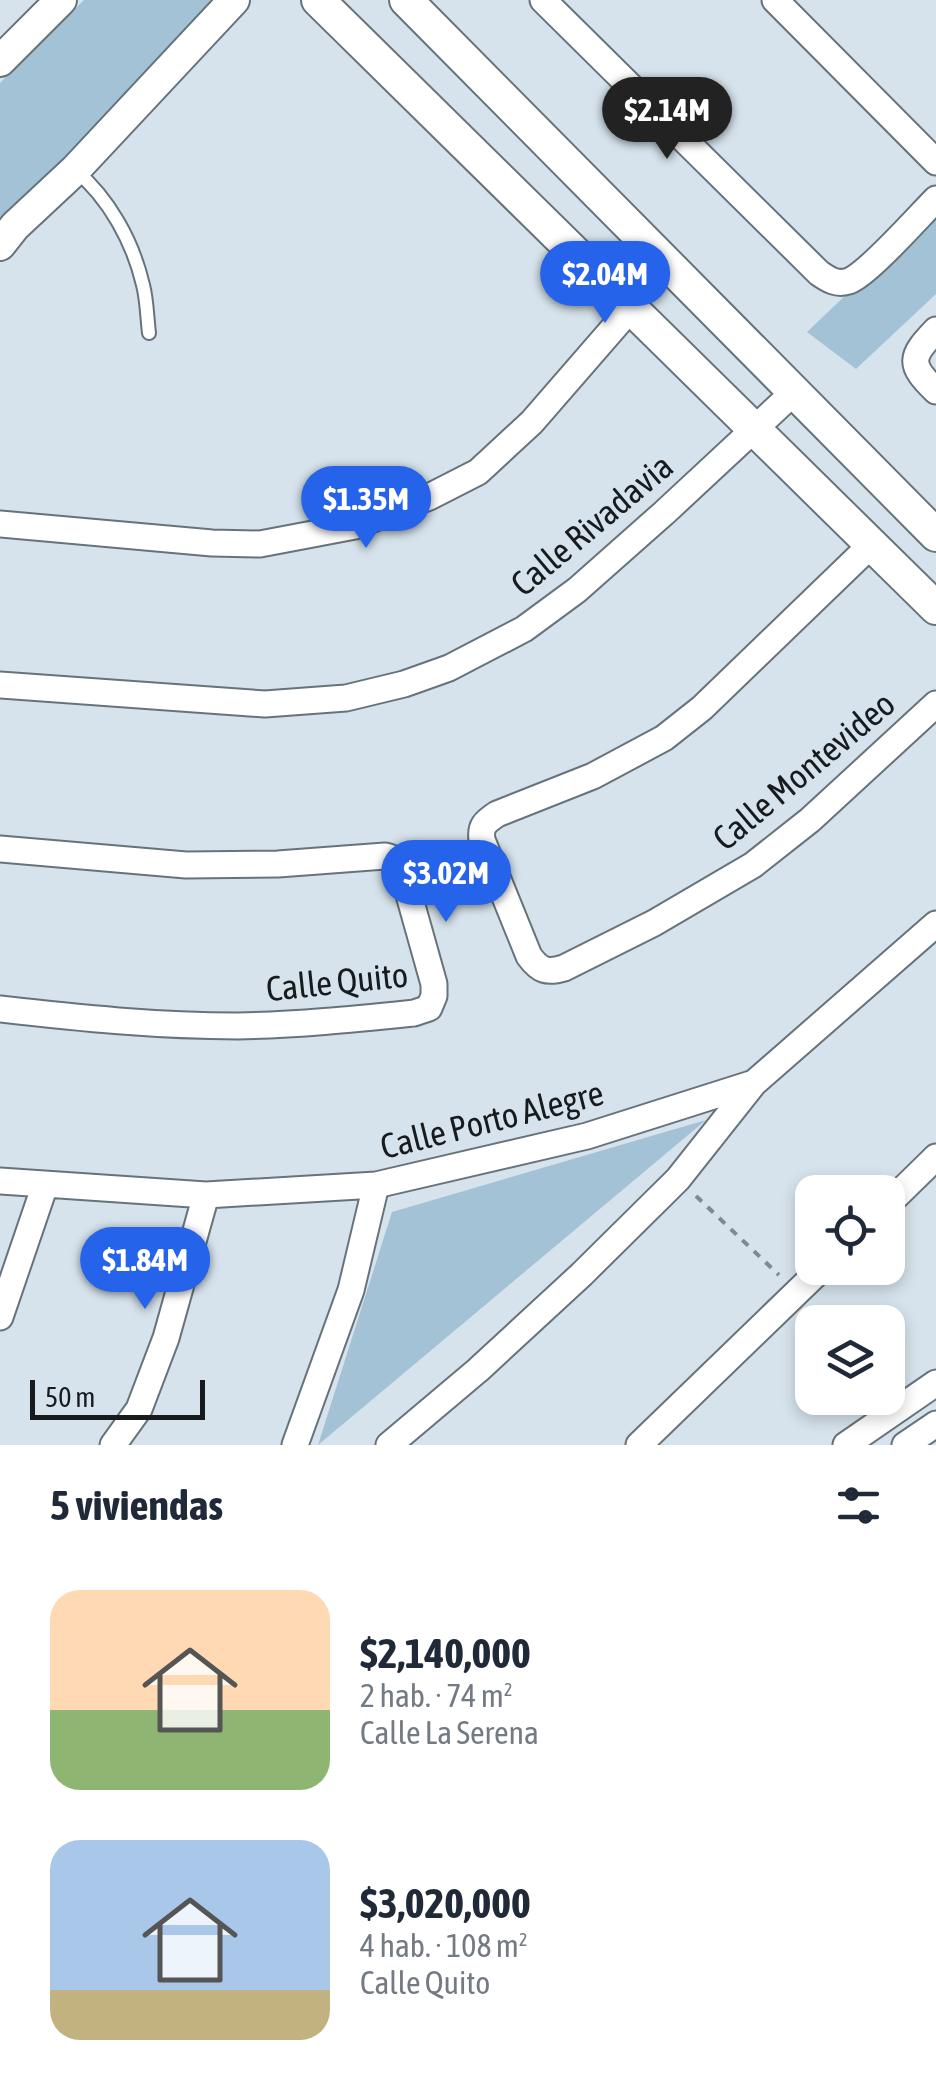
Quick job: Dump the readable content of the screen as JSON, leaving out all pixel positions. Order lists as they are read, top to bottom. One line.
{"streets":{"street":["Calle Rivadavia","Calle Montevideo","Calle Quito","Calle Porto Alegre"]},"scale_bar":"50 m","page":{"price":["$2.14M","$2.04M","$1.35M","$3.02M","$1.84M"],"scale":"50 m","heading":"5 viviendas","list":[{"name":"$2,140,000","note":"2 hab. · 74 m² · Calle La Serena"},{"name":"$3,020,000","note":"4 hab. · 108 m² · Calle Quito"}]}}
